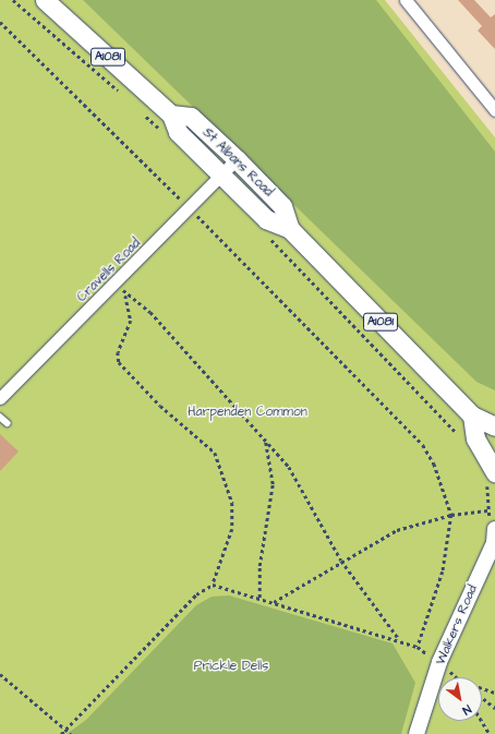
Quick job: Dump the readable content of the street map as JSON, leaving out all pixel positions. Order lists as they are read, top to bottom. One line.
{"streets":{"main road":["A1081","St Albans Road"],"street":["Cravells Road","Walkers Road"]},"crossings":[["St Albans Road","Cravells Road"]],"parks":["Harpenden Common","Prickle Dells"],"north":"bottom right"}
